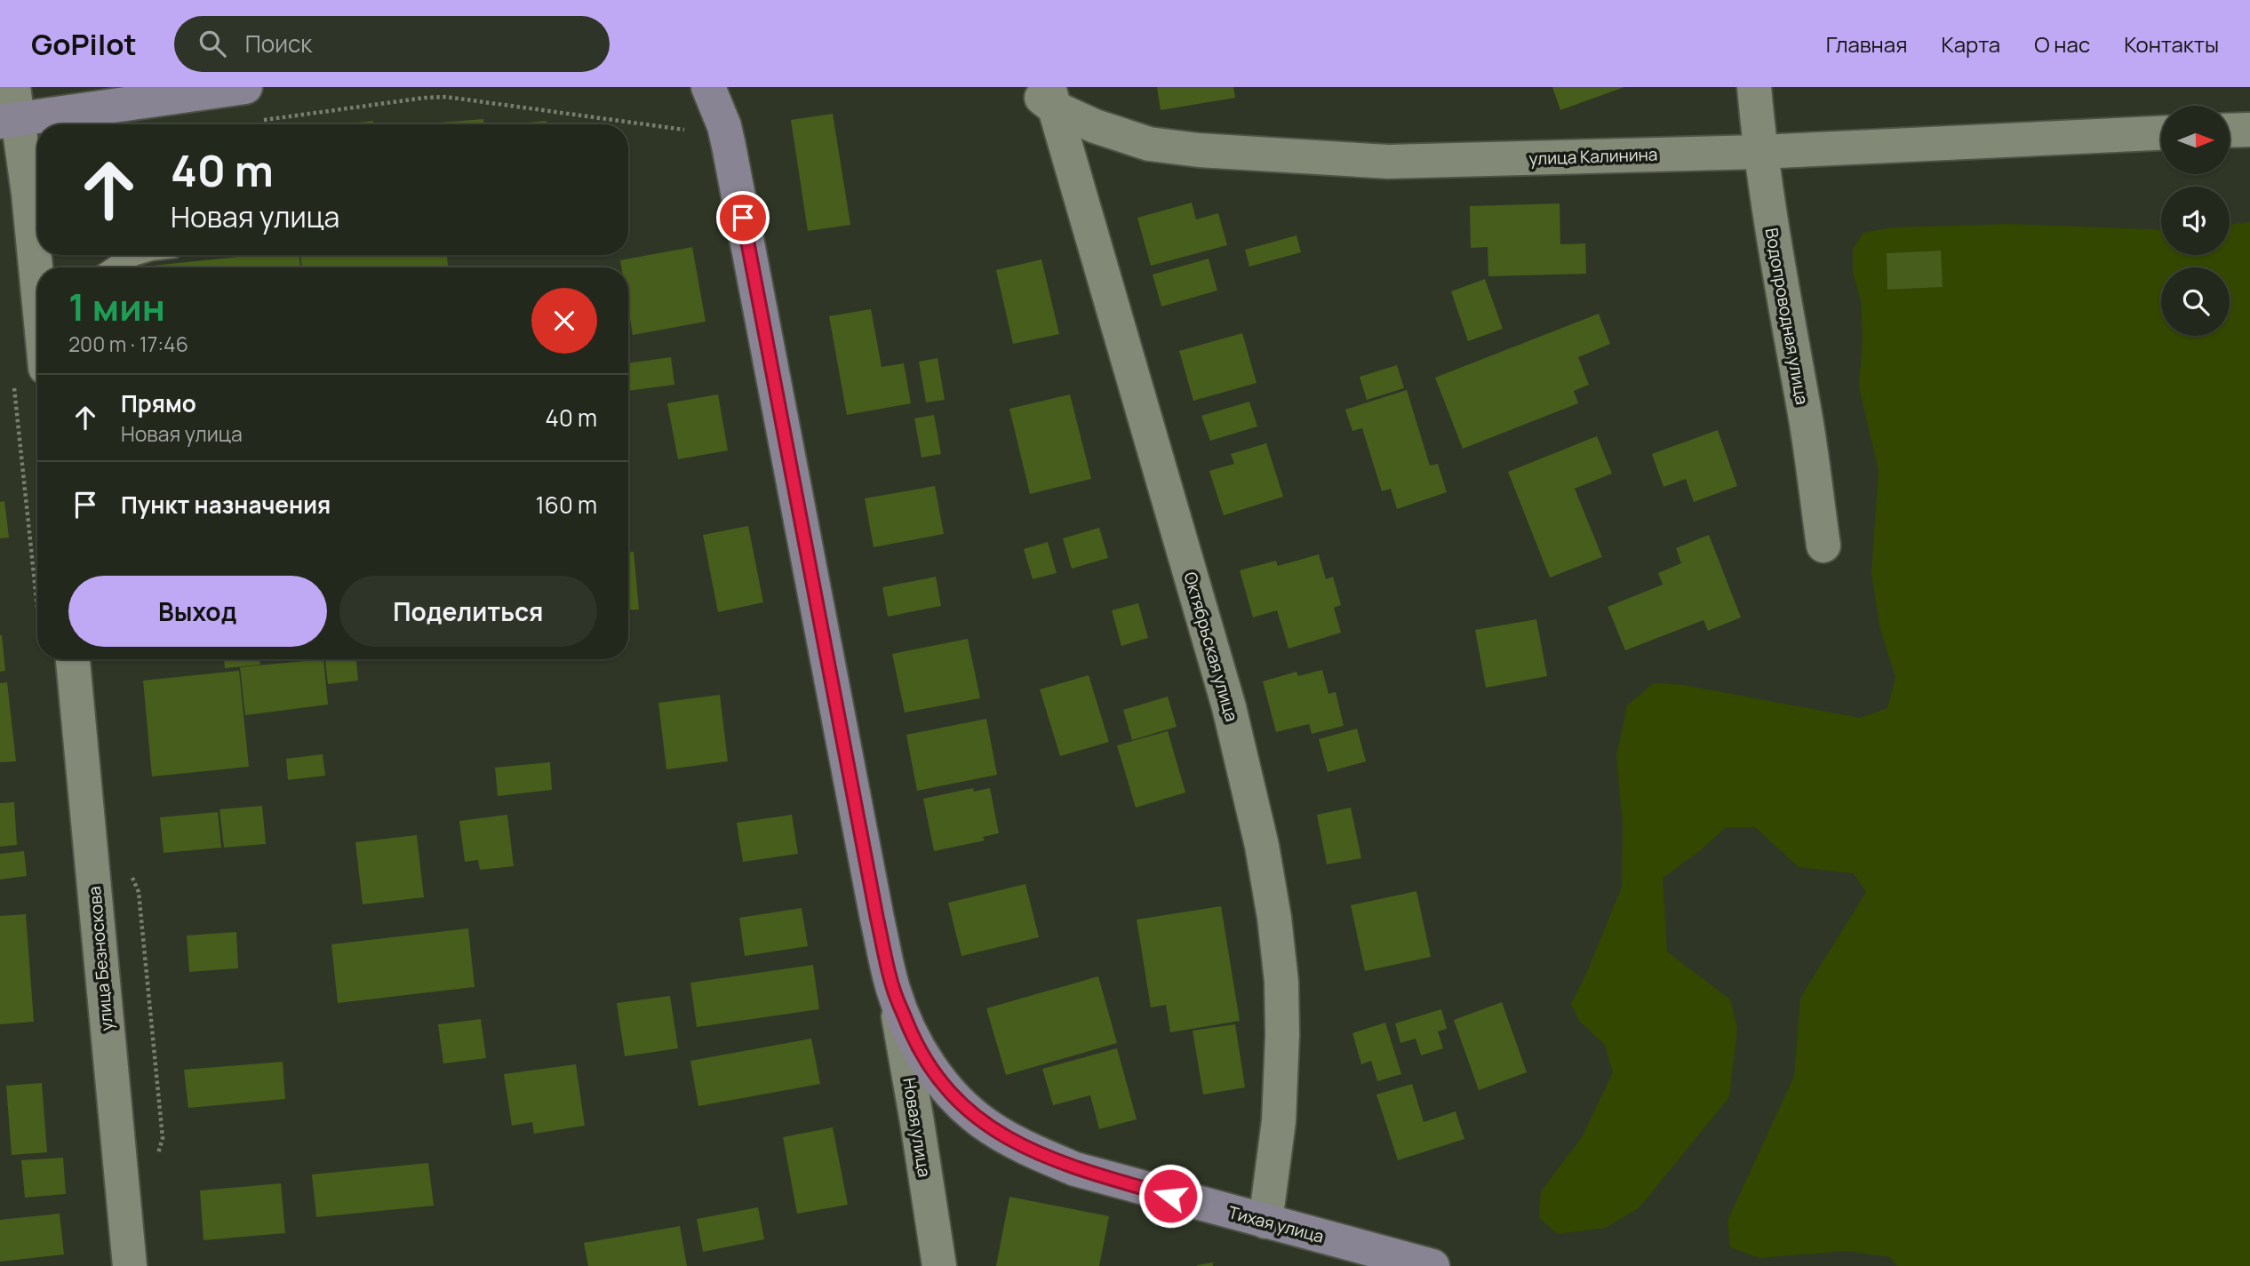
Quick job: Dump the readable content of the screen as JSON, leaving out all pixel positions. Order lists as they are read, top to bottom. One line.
{"streets":{"street":["улица Калинина","Водопроводная улица","Октябрьская улица","улица Безноскова","Новая улица","Тихая улица"]},"crossings":[["улица Калинина","Водопроводная улица"],["улица Калинина","Октябрьская улица"],["Октябрьская улица","Тихая улица"],["Новая улица","Тихая улица"]],"north":"right","page":{"header":"GoPilot","search":"Поиск","nav":["Главная","Карта","О нас","Контакты"],"turn":["40 m","Новая улица"],"heading":["1 мин","200 m · 17:46"],"list":[{"name":"Прямо","note":"Новая улица","value":"40 m"},{"name":"Пункт назначения","value":"160 m"}],"buttons":["Выход","Поделиться"]}}
